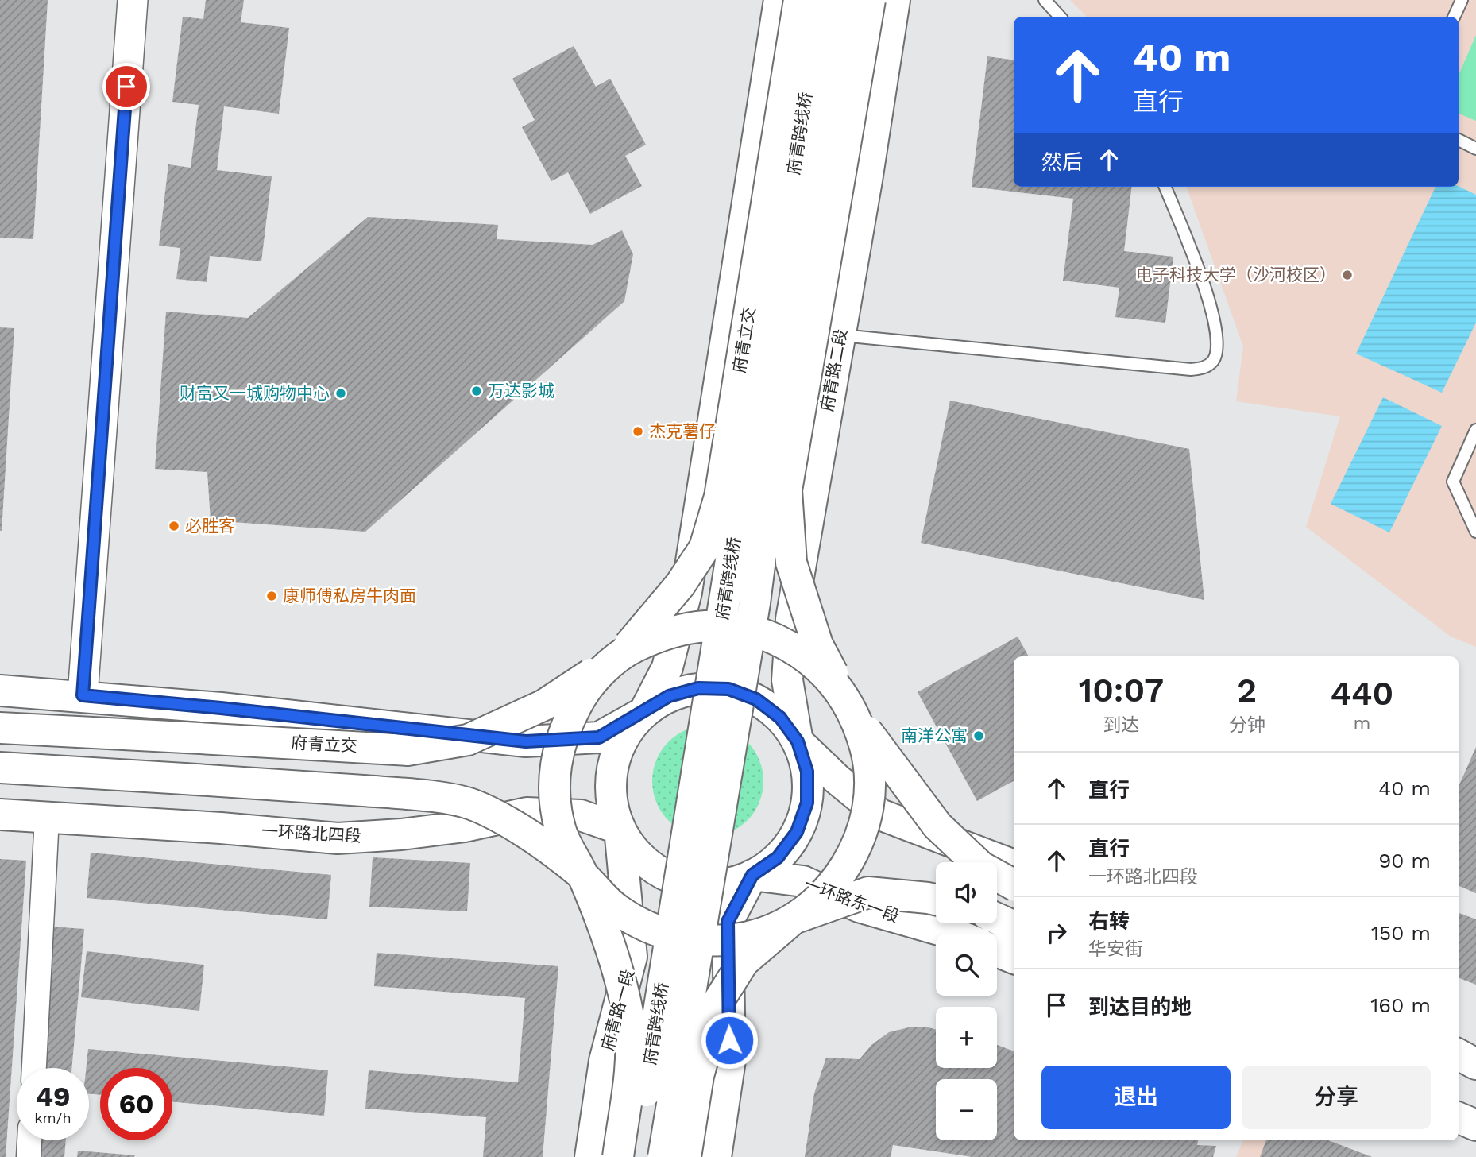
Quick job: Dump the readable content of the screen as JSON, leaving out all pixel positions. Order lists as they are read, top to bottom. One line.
{"streets":{"main road":["府青跨线桥","府青立交","府青路二段","一环路北四段","一环路东一段","府青路一段"]},"crossings":[["府青路二段","一环路北四段"],["府青路二段","一环路东一段"],["府青路二段","府青路一段"],["一环路北四段","一环路东一段"],["一环路北四段","府青路一段"],["一环路东一段","府青路一段"]],"places":["电子科技大学（沙河校区）","万达影城","财富又一城购物中心","杰克薯仔","必胜客","康师傅私房牛肉面","南洋公寓"],"page":{"turn":["40 m","直行"],"then":"然后","eta":["10:07","到达","2","分钟","440","m"],"list":[{"name":"直行","value":"40 m"},{"name":"直行","note":"一环路北四段","value":"90 m"},{"name":"右转","note":"华安街","value":"150 m"},{"name":"到达目的地","value":"160 m"}],"map_buttons":["+","−"],"buttons":["退出","分享"],"speed":"49 km/h","limit":"60"}}
